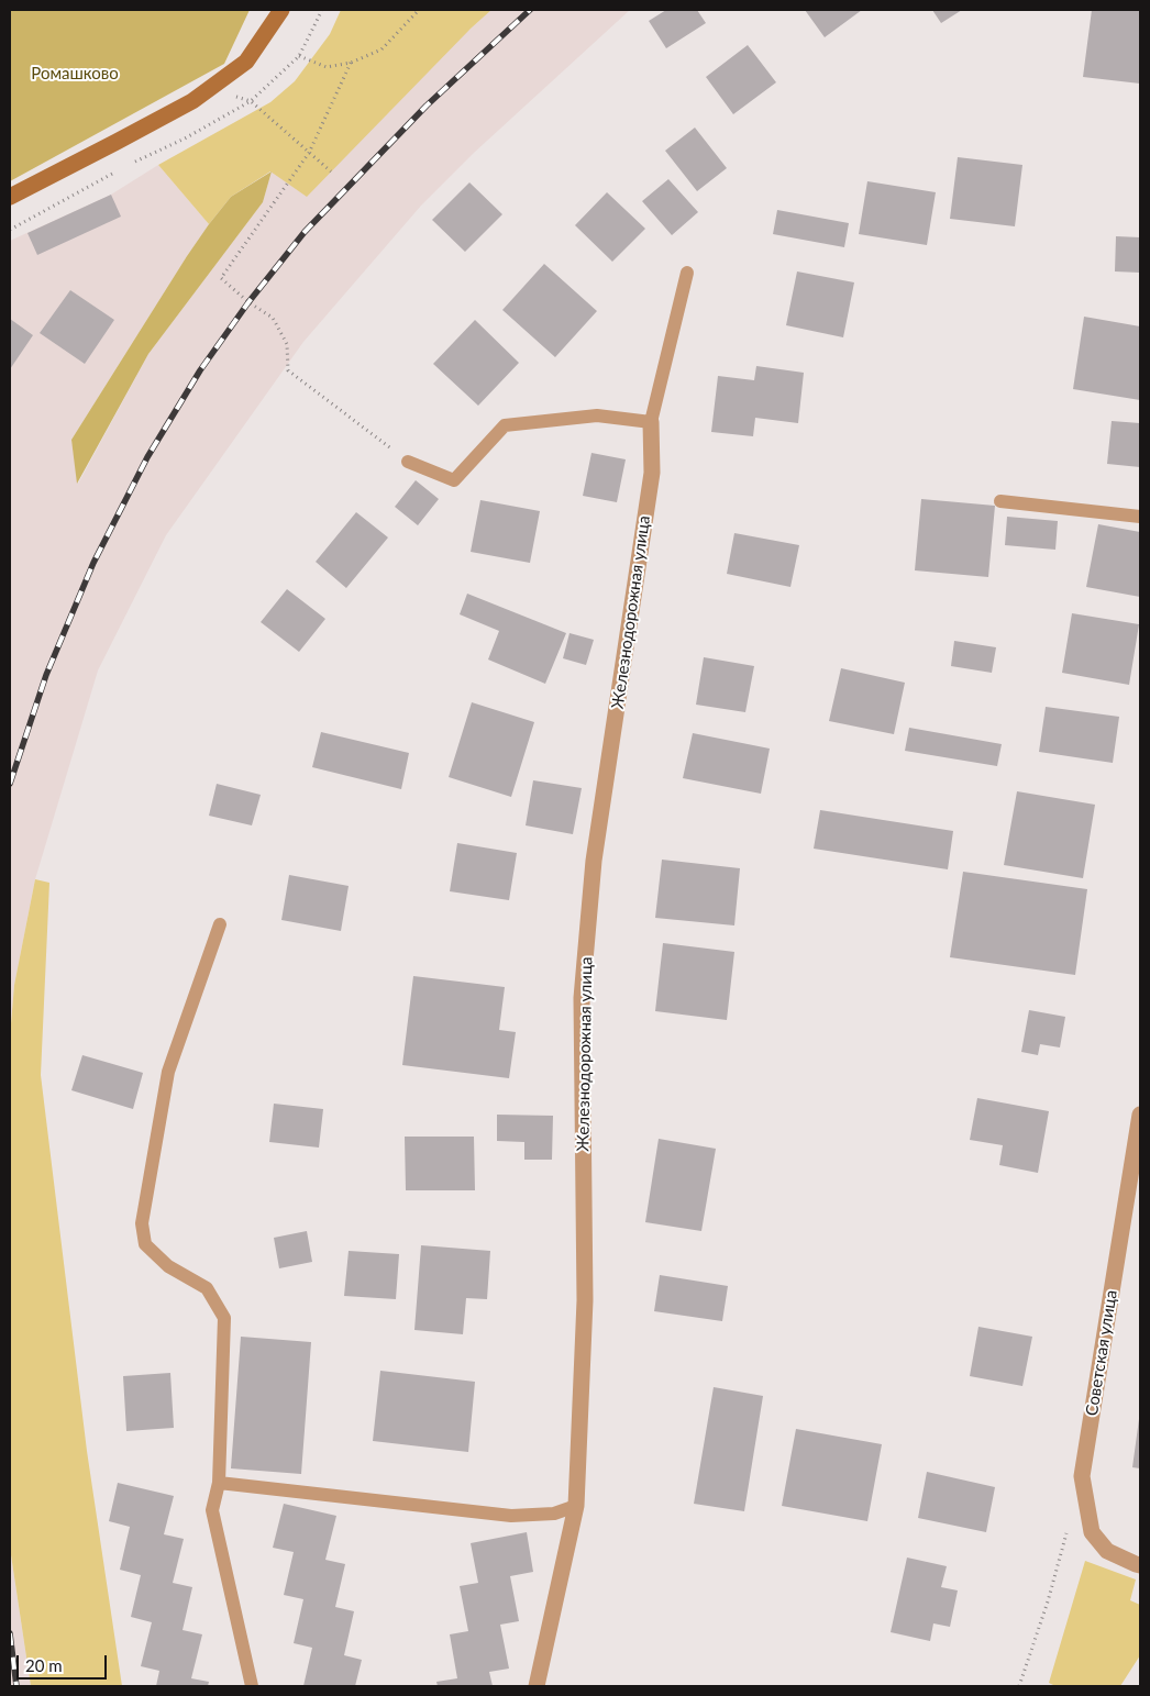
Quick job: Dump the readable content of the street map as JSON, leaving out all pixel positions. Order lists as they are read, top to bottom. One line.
{"streets":{"street":["Железнодорожная улица","Советская улица"]},"parks":["Ромашково"],"scale_bar":"20 m"}
